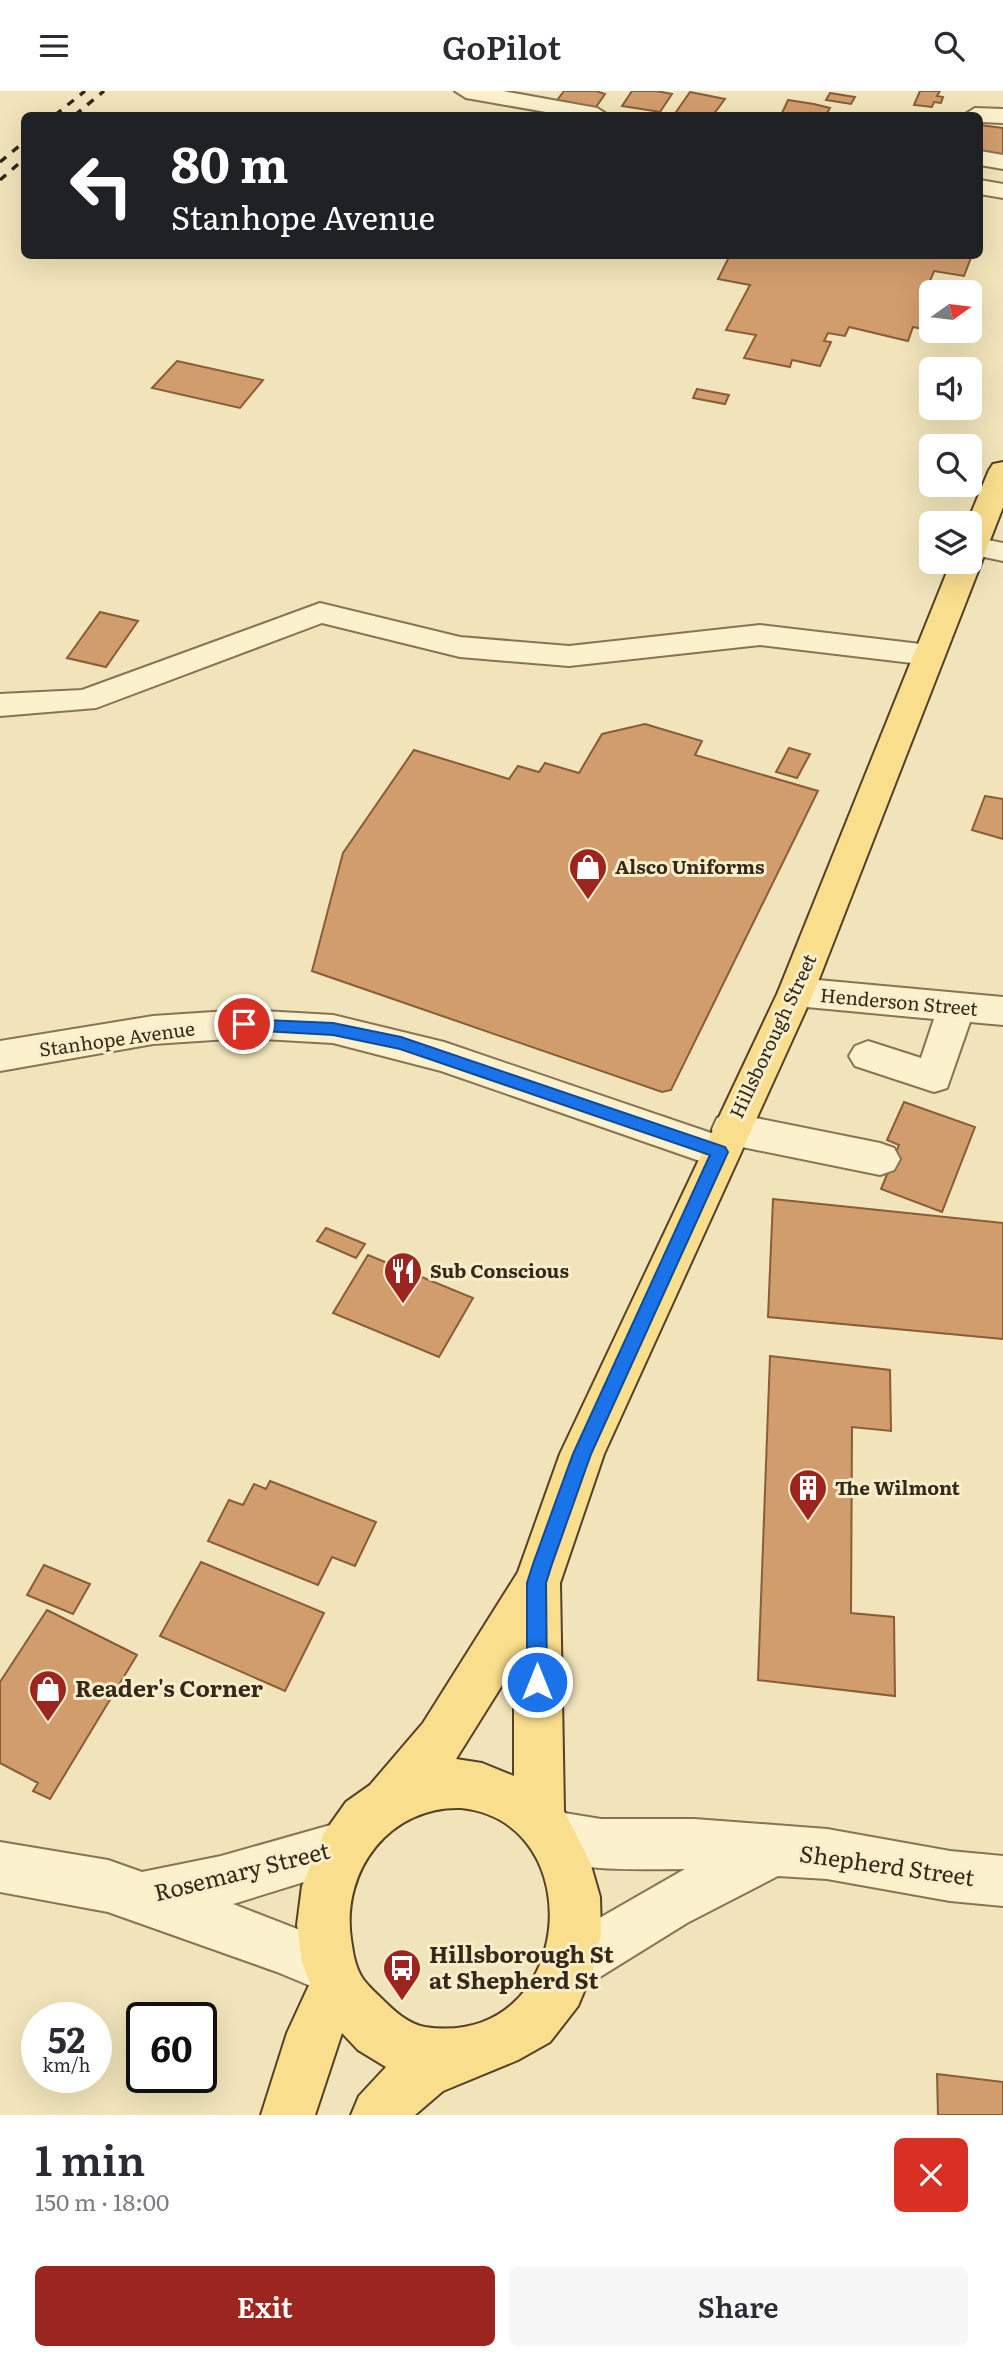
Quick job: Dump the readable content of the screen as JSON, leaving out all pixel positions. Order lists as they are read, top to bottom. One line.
{"streets":{"main road":["Hillsborough Street"],"street":["Henderson Street","Stanhope Avenue","Shepherd Street","Rosemary Street"]},"crossings":[["Henderson Street","Hillsborough Street"],["Hillsborough Street","Stanhope Avenue"],["Hillsborough Street","Shepherd Street"]],"places":{"shop":["Alsco Uniforms","Reader's Corner"],"restaurant":["Sub Conscious"],"building":["The Wilmont"],"bus stop":["Hillsborough St at Shepherd St"]},"north":"right","page":{"header":"GoPilot","turn":["80 m","Stanhope Avenue"],"speed":"52 km/h","limit":"60","heading":["1 min","150 m · 18:00"],"buttons":["Exit","Share"]}}
